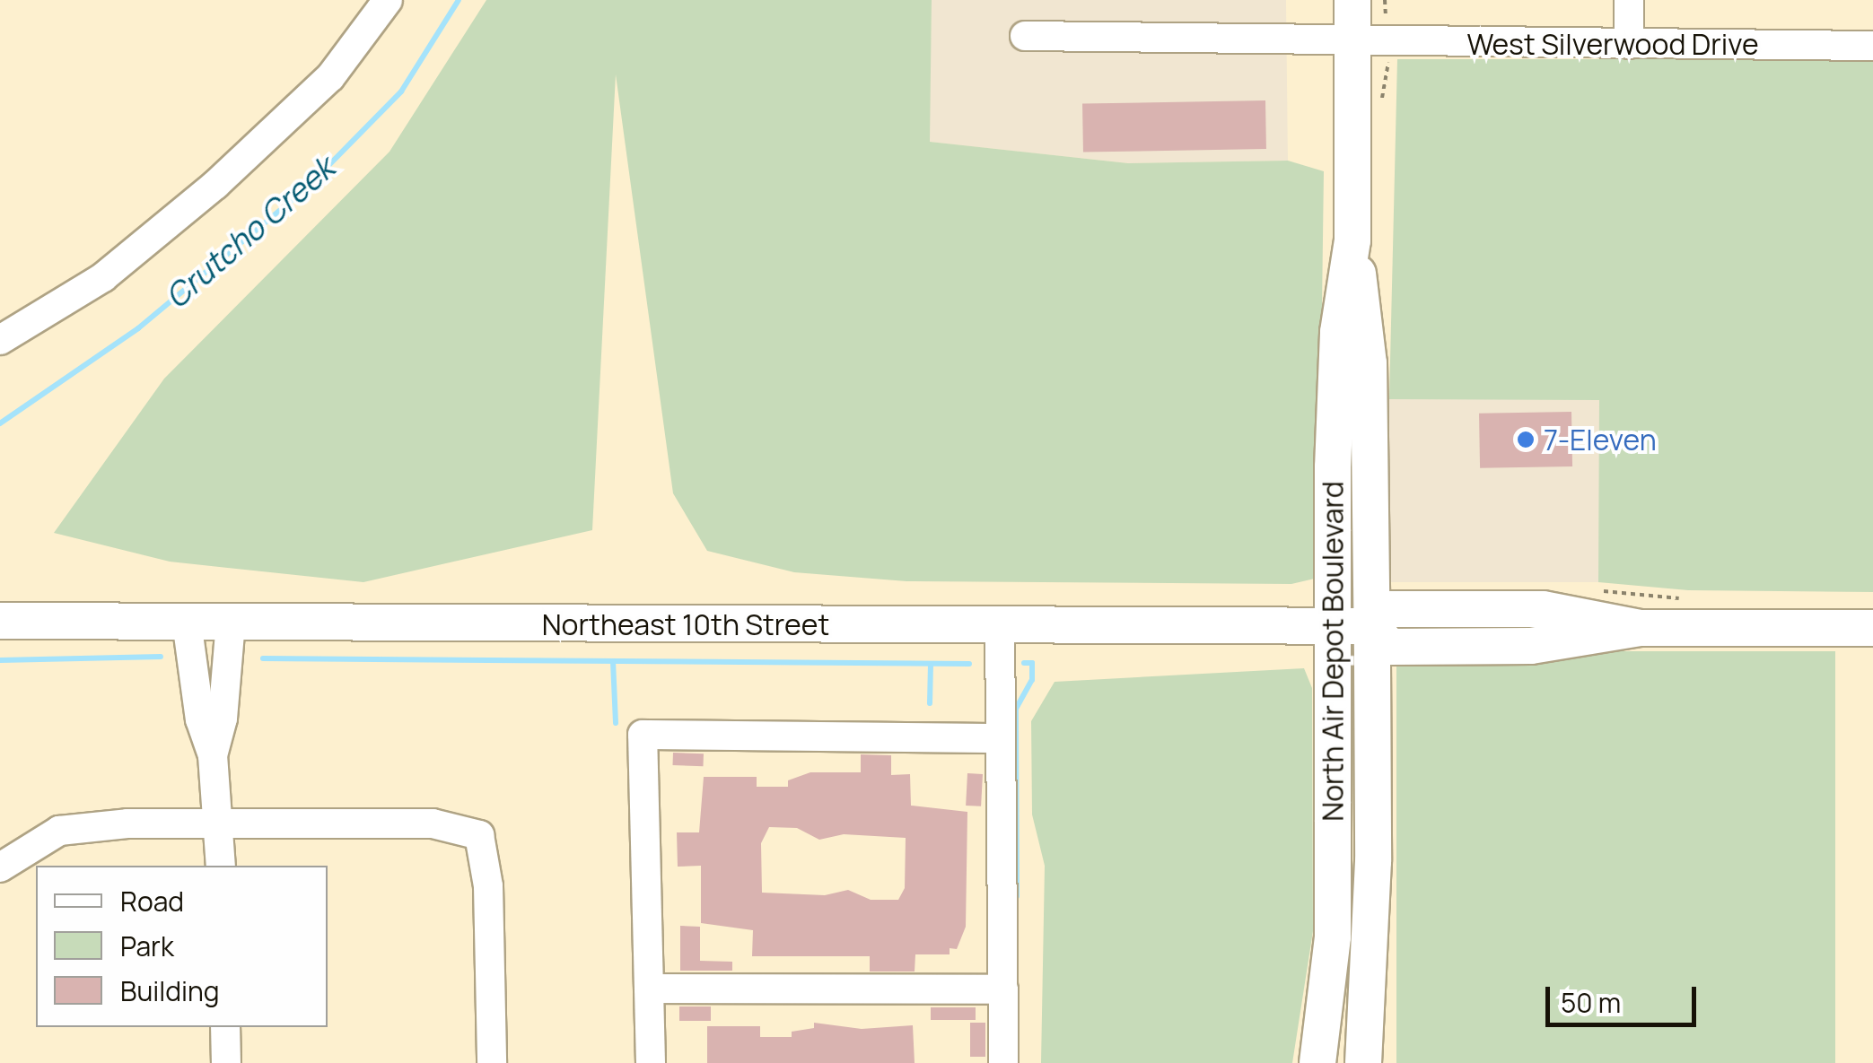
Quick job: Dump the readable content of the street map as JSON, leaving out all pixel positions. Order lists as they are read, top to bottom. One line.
{"streets":{"main road":["Northeast 10th Street","North Air Depot Boulevard"],"street":["West Silverwood Drive"]},"crossings":[["West Silverwood Drive","North Air Depot Boulevard"],["Northeast 10th Street","North Air Depot Boulevard"]],"water":["Crutcho Creek"],"places":["7-Eleven"],"legend":["Road","Park","Building"],"scale_bar":"50 m"}
